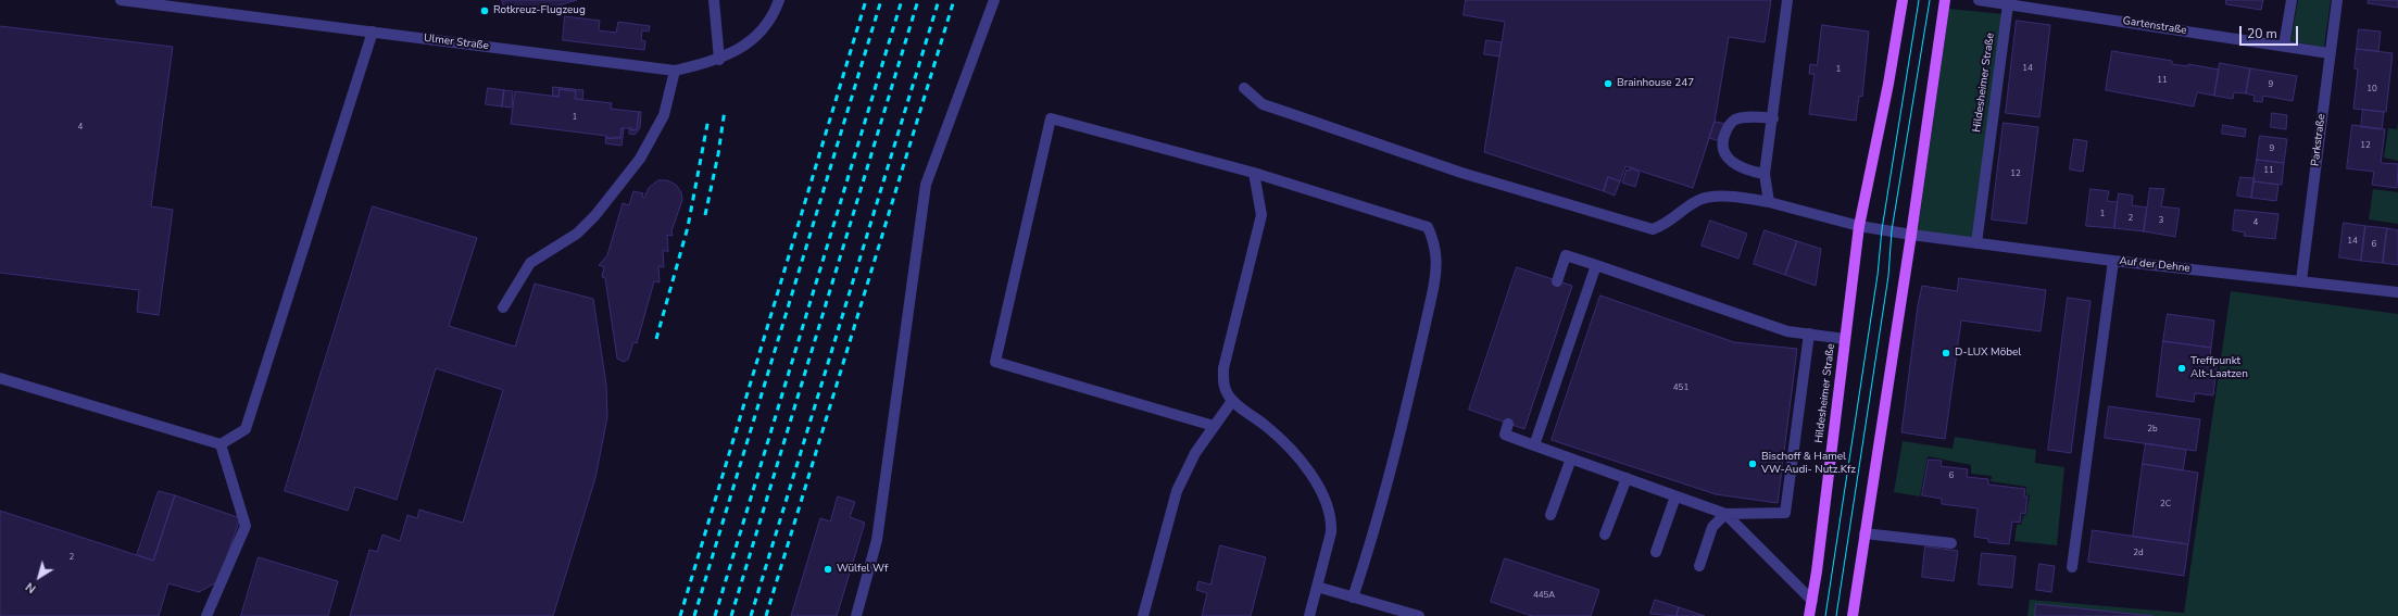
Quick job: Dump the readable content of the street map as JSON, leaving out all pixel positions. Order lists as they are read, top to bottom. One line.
{"streets":{"main road":["Hildesheimer Straße"],"street":["Gartenstraße","Ulmer Straße","Parkstraße","Auf der Dehne"]},"crossings":[["Gartenstraße","Hildesheimer Straße"],["Gartenstraße","Parkstraße"],["Hildesheimer Straße","Auf der Dehne"],["Parkstraße","Auf der Dehne"]],"places":["Rotkreuz-Flugzeug","Brainhouse 247","D-LUX Möbel","Treffpunkt Alt-Laatzen","Bischoff & Hamel VW-Audi- Nutz.Kfz","Wülfel Wf"],"house_numbers":["14","1","11","9","10","1","4","12","9","11","12","1","2","3","4","14","6","451","2b","6","2C","2d","2","445A"],"scale_bar":"20 m","north":"bottom left"}
